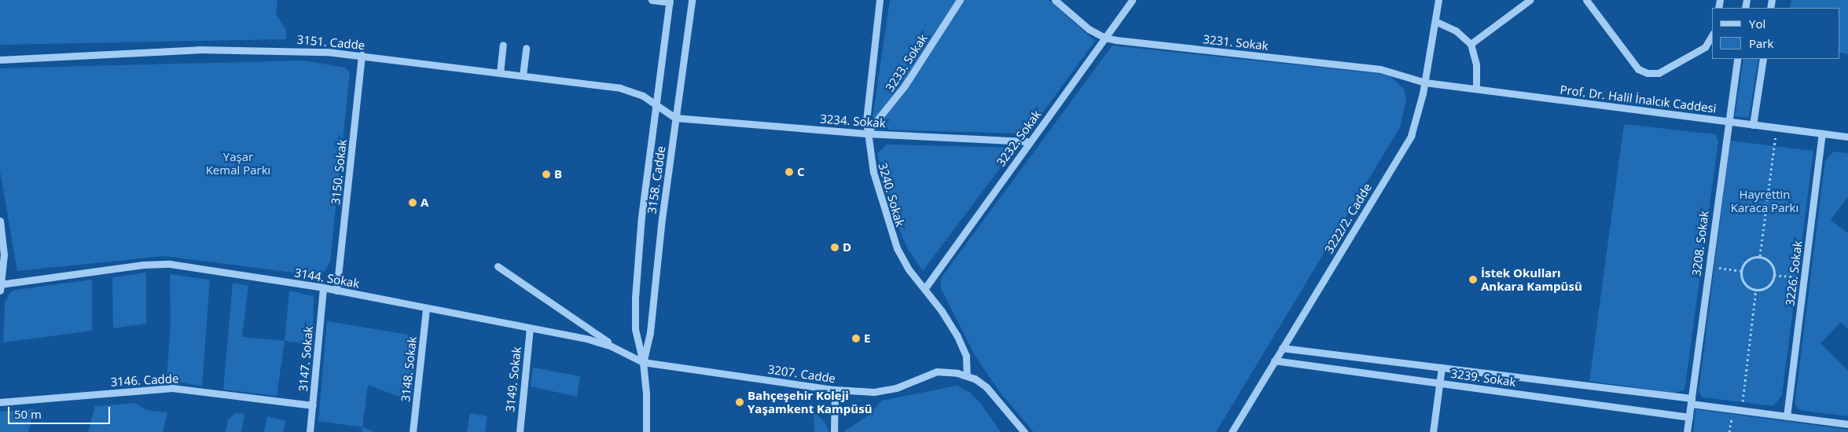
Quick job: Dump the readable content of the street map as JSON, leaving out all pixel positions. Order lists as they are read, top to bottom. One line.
{"streets":{"street":["3151. Cadde","3231. Sokak","3233. Sokak","Prof. Dr. Halil İnalcık Caddesi","3234. Sokak","3232. Sokak","3150. Sokak","3158. Cadde","3240. Sokak","3222/2. Cadde","3208. Sokak","3226. Sokak","3144. Sokak","3147. Sokak","3148. Sokak","3207. Cadde","3239. Sokak","3149. Sokak","3146. Cadde"]},"crossings":[["3151. Cadde","3234. Sokak"],["3151. Cadde","3150. Sokak"],["3151. Cadde","3158. Cadde"],["3231. Sokak","Prof. Dr. Halil İnalcık Caddesi"],["3231. Sokak","3232. Sokak"],["3231. Sokak","3222/2. Cadde"],["3233. Sokak","3234. Sokak"],["3233. Sokak","3240. Sokak"],["Prof. Dr. Halil İnalcık Caddesi","3222/2. Cadde"],["Prof. Dr. Halil İnalcık Caddesi","3208. Sokak"],["Prof. Dr. Halil İnalcık Caddesi","3226. Sokak"],["3234. Sokak","3232. Sokak"],["3234. Sokak","3158. Cadde"],["3234. Sokak","3240. Sokak"],["3232. Sokak","3240. Sokak"],["3150. Sokak","3144. Sokak"],["3158. Cadde","3144. Sokak"],["3158. Cadde","3207. Cadde"],["3240. Sokak","3207. Cadde"],["3222/2. Cadde","3239. Sokak"],["3208. Sokak","3239. Sokak"],["3226. Sokak","3239. Sokak"],["3144. Sokak","3147. Sokak"],["3144. Sokak","3148. Sokak"],["3144. Sokak","3207. Cadde"],["3144. Sokak","3149. Sokak"],["3147. Sokak","3146. Cadde"]],"parks":["Yaşar Kemal Parkı","Hayrettin Karaca Parkı"],"places":["C","B","A","D","İstek Okulları Ankara Kampüsü","E","Bahçeşehir Koleji Yaşamkent Kampüsü"],"legend":["Yol","Park"],"scale_bar":"50 m"}
